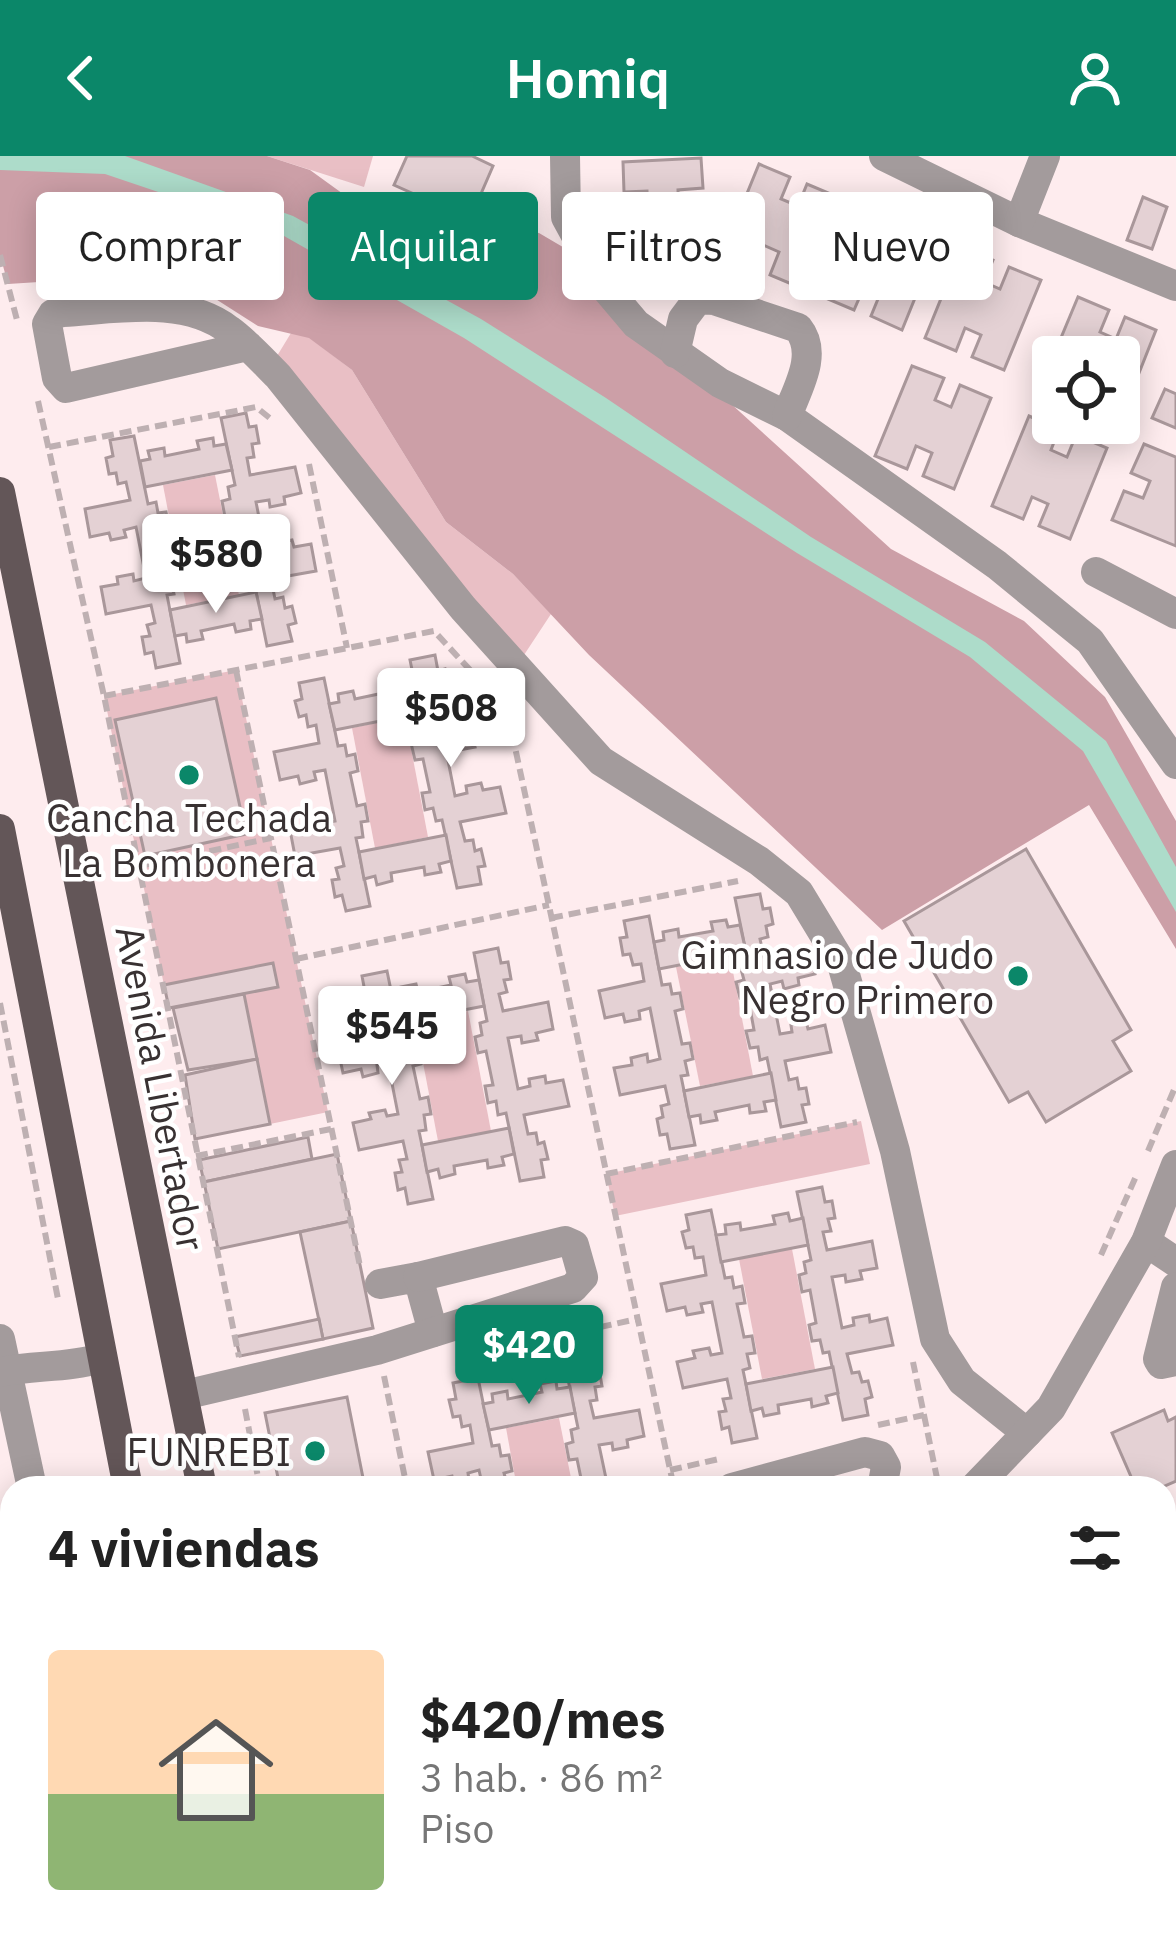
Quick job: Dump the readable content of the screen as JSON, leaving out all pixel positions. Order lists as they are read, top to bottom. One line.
{"streets":{"main road":["Avenida Libertador"]},"places":["Cancha Techada La Bombonera","Gimnasio de Judo Negro Primero","FUNREBI"],"page":{"header":"Homiq","chip":["Comprar","Alquilar","Filtros","Nuevo"],"price":["$580","$508","$545","$420"],"heading":"4 viviendas","list":[{"name":"$420/mes","note":"3 hab. · 86 m² · Piso"}]}}
